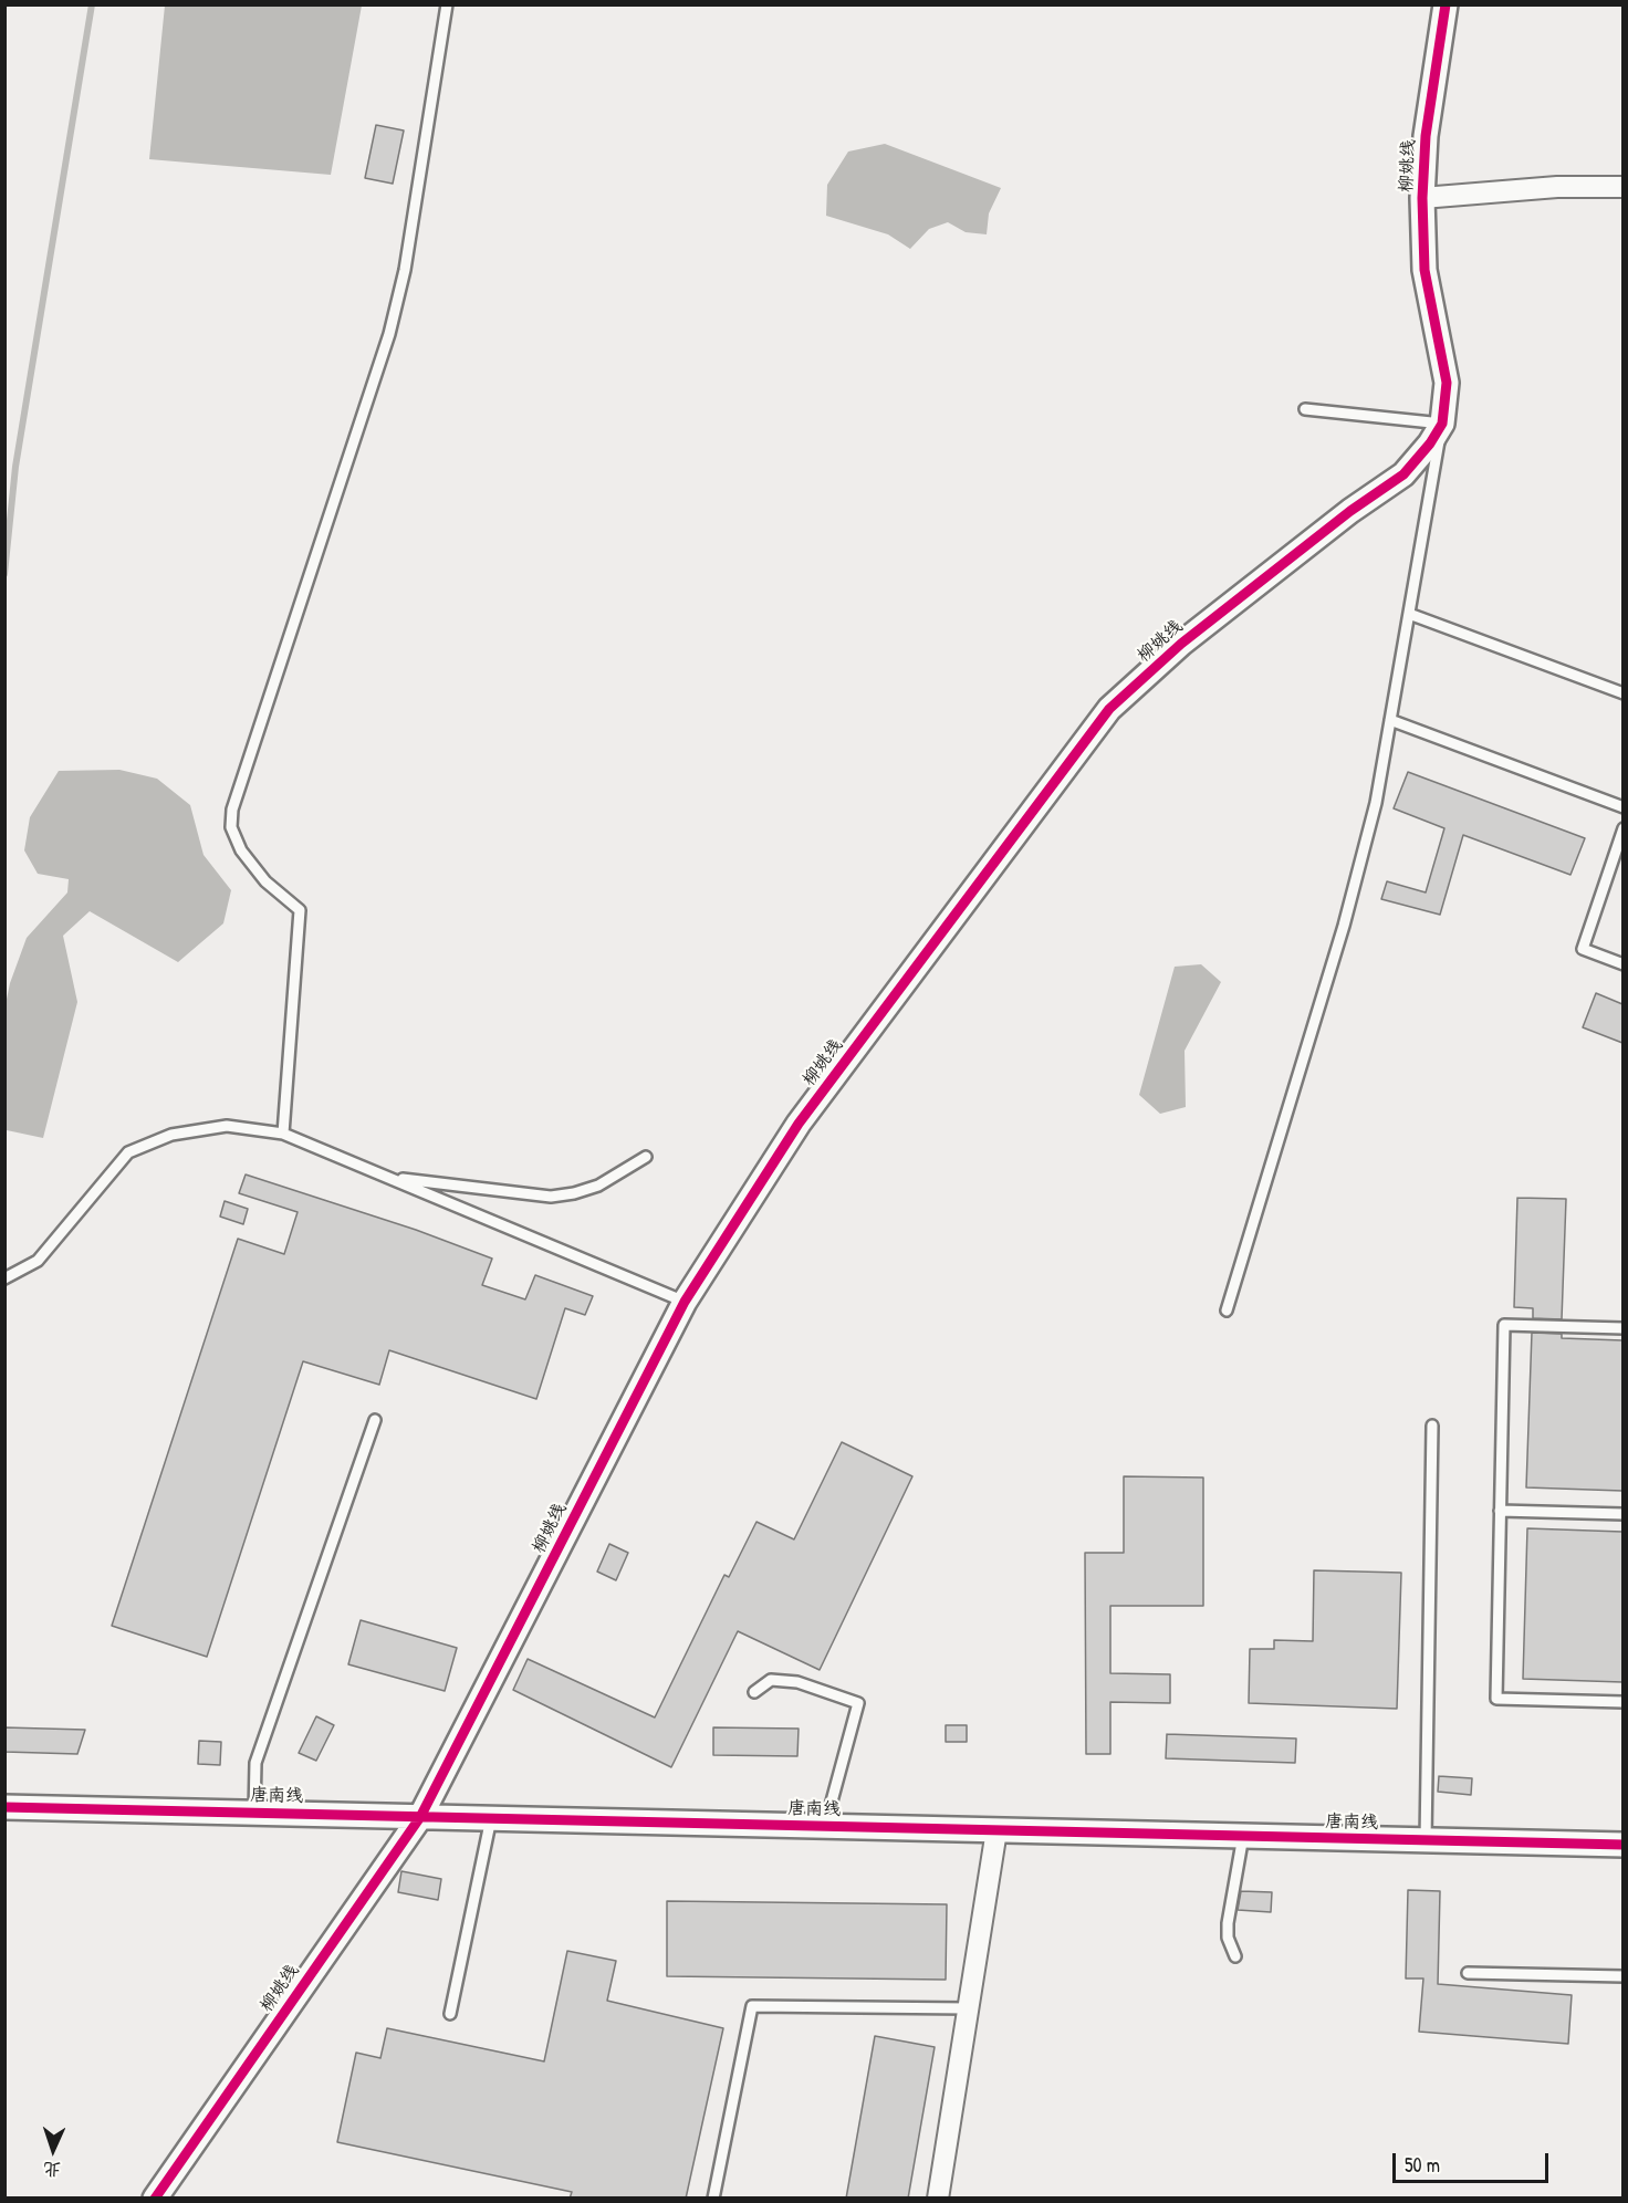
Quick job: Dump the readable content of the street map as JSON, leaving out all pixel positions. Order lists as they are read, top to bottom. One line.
{"streets":{"street":["柳姚线","唐南线"]},"crossings":[["柳姚线","唐南线"]],"scale_bar":"50 m","north":"bottom"}
